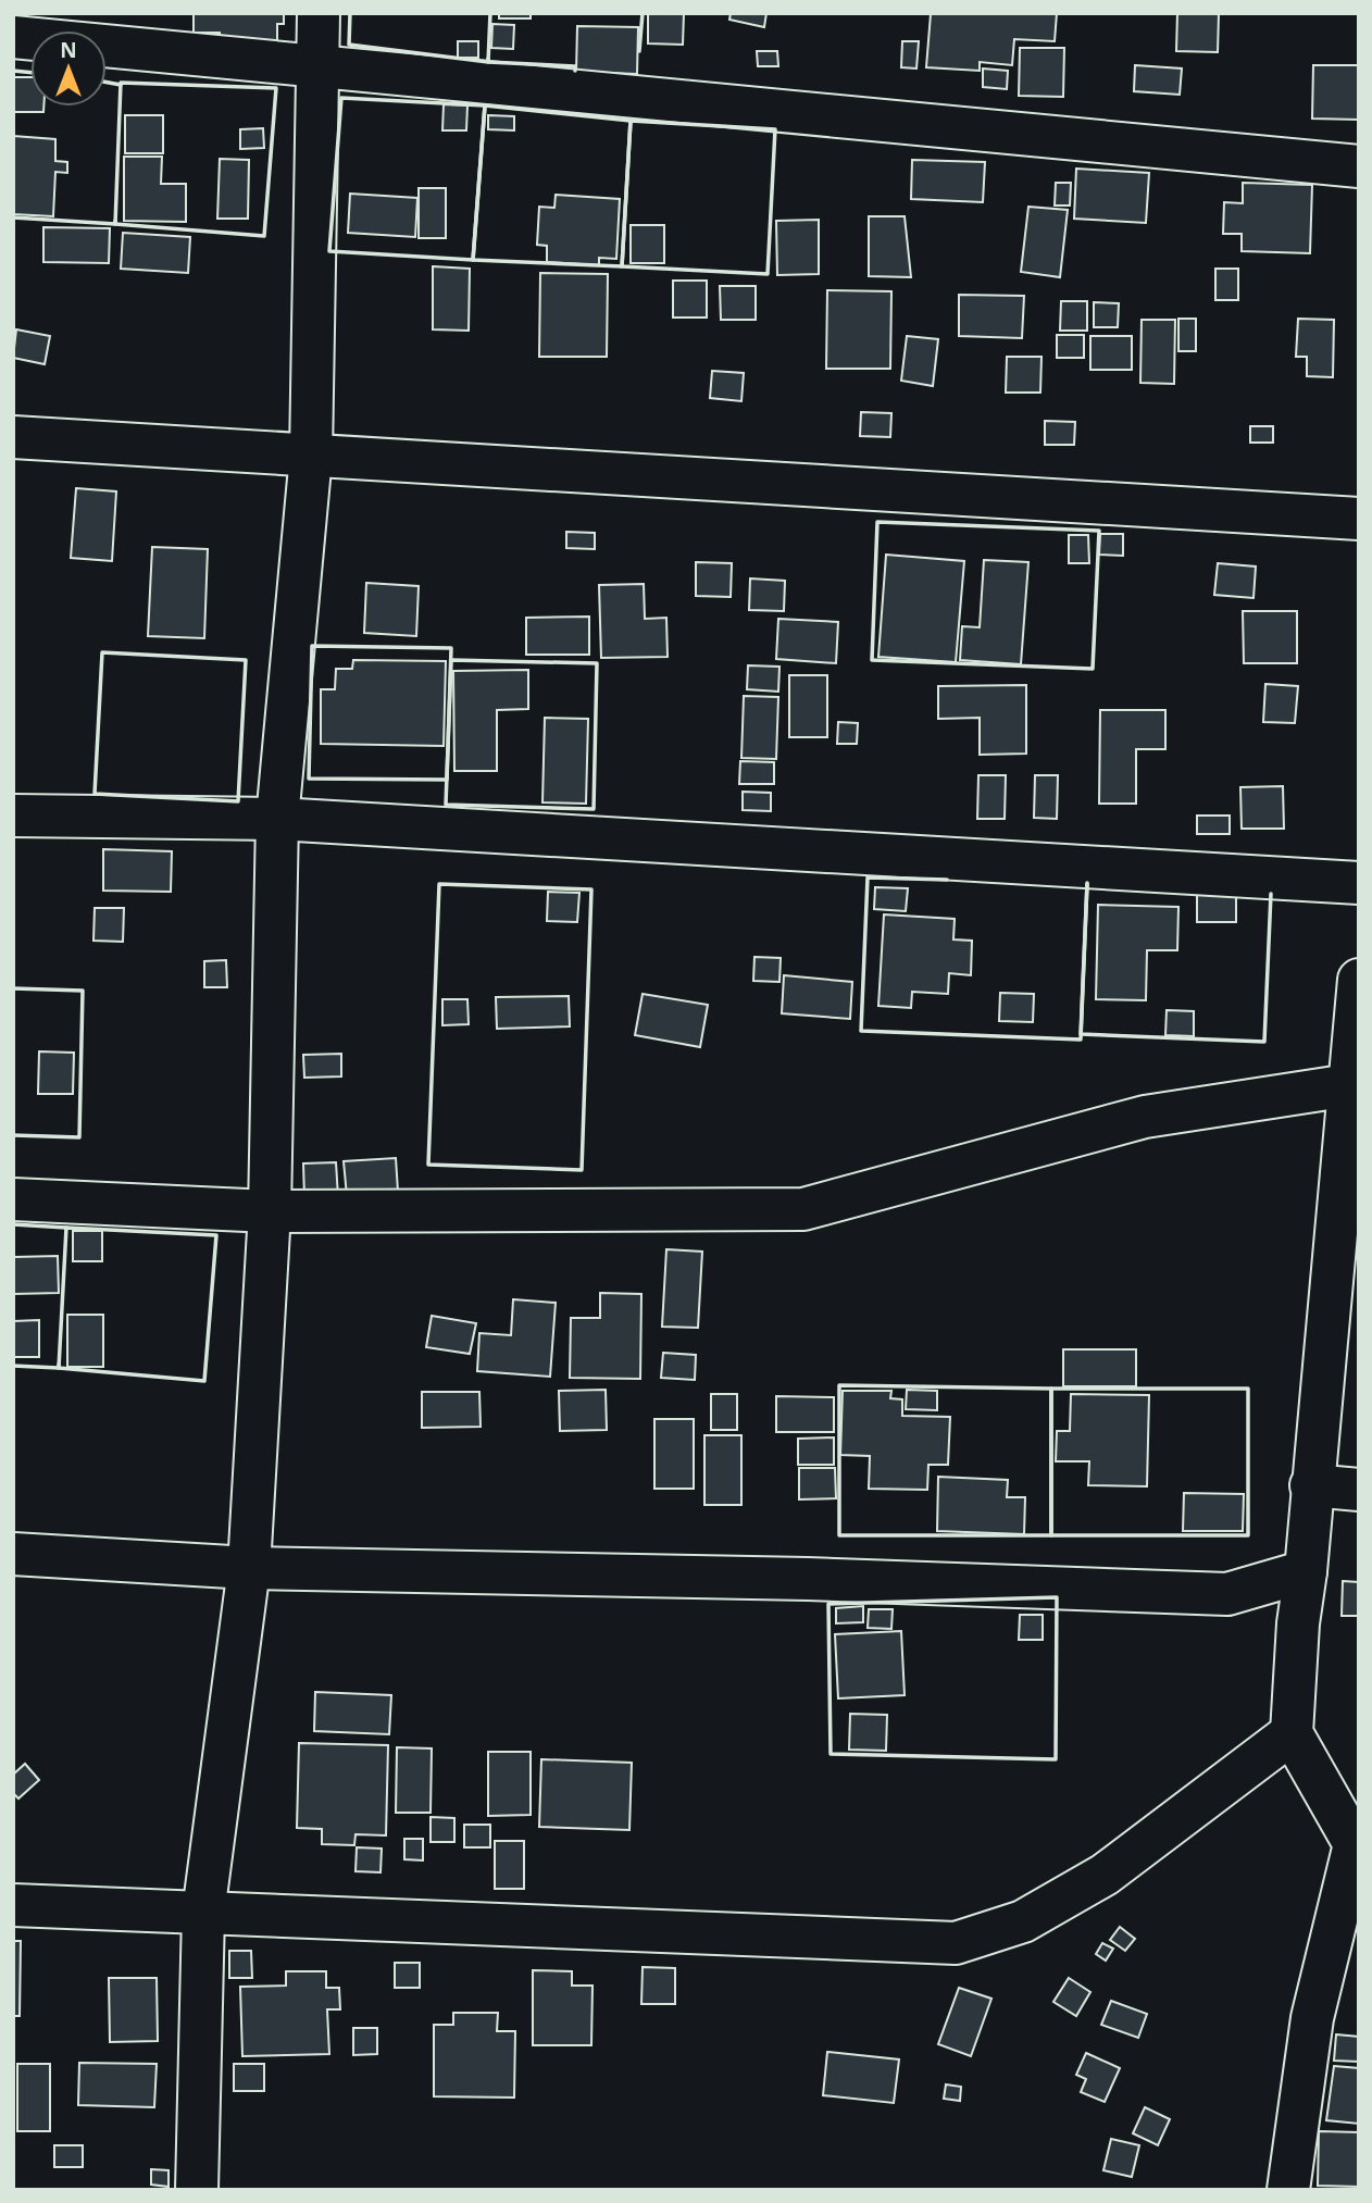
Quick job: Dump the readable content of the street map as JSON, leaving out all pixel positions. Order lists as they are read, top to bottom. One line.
{"north":"top"}
